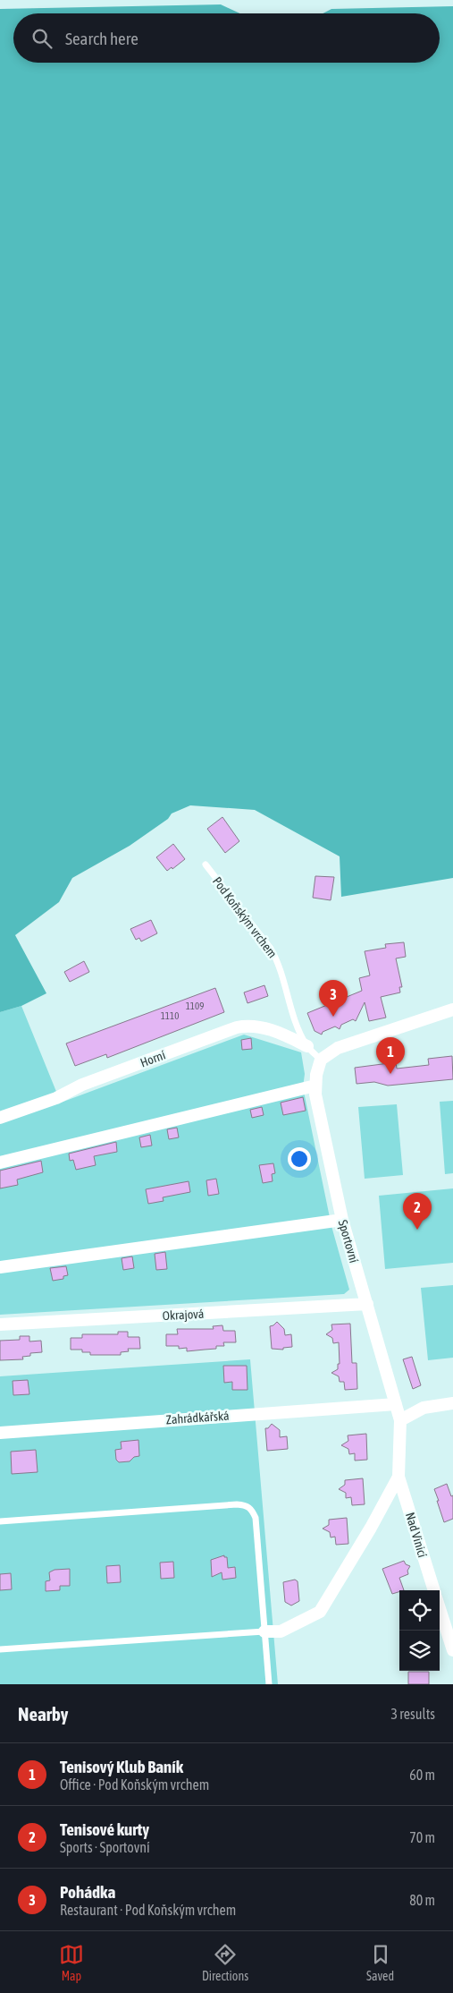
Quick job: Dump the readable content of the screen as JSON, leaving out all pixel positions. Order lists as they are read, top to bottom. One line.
{"streets":{"street":["Horní","Sportovní","Okrajová","Zahrádkářská","Nad Vinicí"],"lane":["Pod Koňským vrchem"]},"crossings":[["Pod Koňským vrchem","Horní"],["Pod Koňským vrchem","Sportovní"],["Sportovní","Okrajová"],["Sportovní","Zahrádkářská"],["Sportovní","Nad Vinicí"]],"house_numbers":["1109","1110"],"page":{"search":"Search here","pins":["3","1","2"],"heading":["Nearby","3 results"],"list":[{"mark":"1","name":"Tenisový Klub Baník","note":"Office · Pod Koňským vrchem","value":"60 m"},{"mark":"2","name":"Tenisové kurty","note":"Sports · Sportovní","value":"70 m"},{"mark":"3","name":"Pohádka","note":"Restaurant · Pod Koňským vrchem","value":"80 m"}],"nav":["Map","Directions","Saved"]}}
